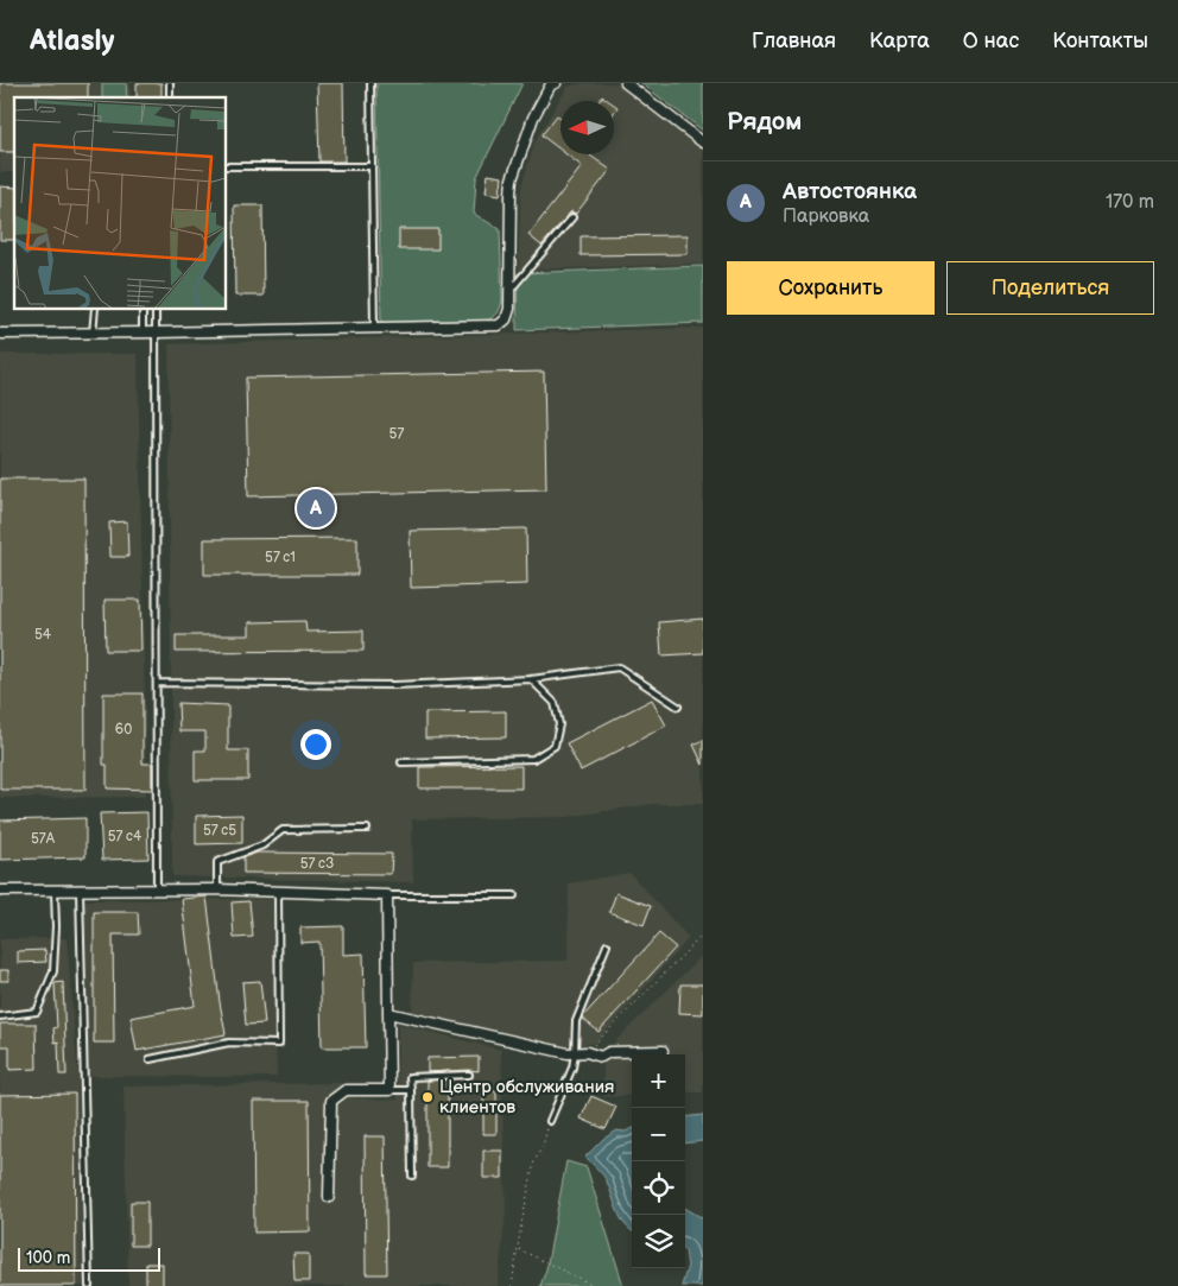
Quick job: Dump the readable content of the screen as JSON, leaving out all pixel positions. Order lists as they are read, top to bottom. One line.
{"places":["Центр обслуживания клиентов"],"house_numbers":["57","57 с1","54","60","57 с5","57 с4","57А","57 с3"],"scale_bar":"100 m","north":"left","page":{"header":"Atlasly","nav":["Главная","Карта","О нас","Контакты"],"heading":"Рядом","list":[{"mark":"A","name":"Автостоянка","note":"Парковка","value":"170 m"}],"buttons":["Сохранить","Поделиться"],"pins":"A","map_buttons":["+","−"],"scale":"100 m"}}
